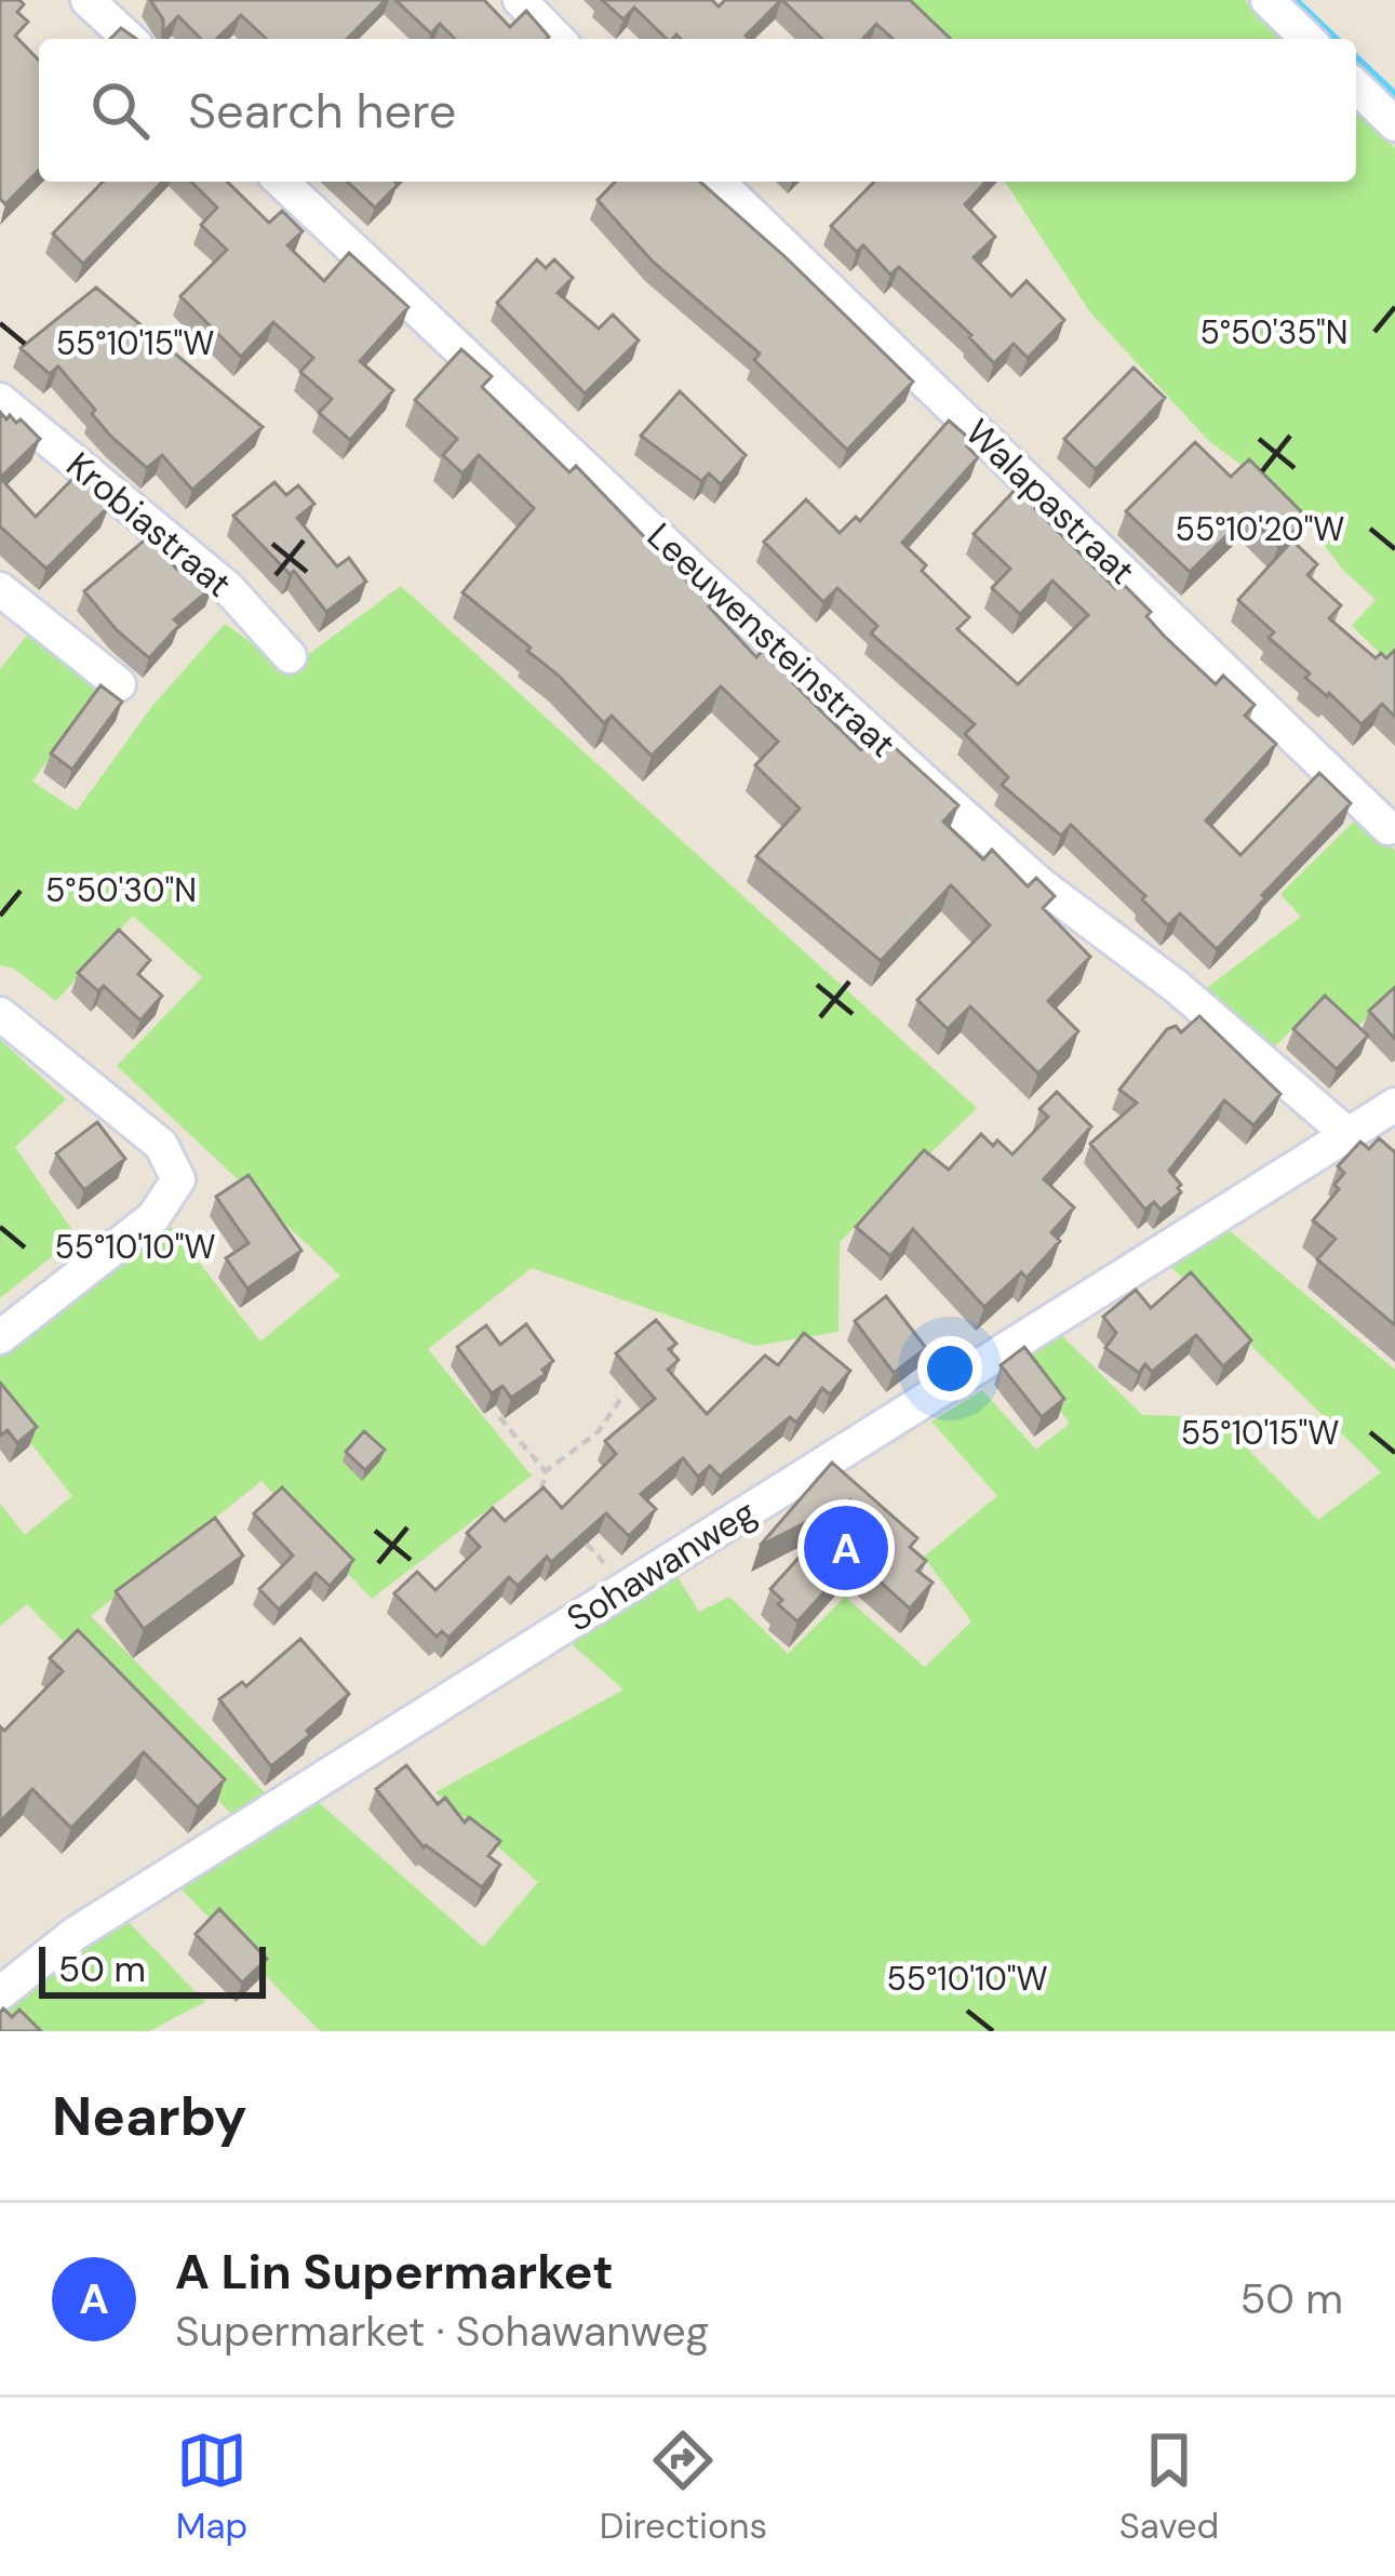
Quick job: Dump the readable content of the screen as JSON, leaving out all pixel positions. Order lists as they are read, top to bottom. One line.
{"streets":{"street":["Walapastraat","Krobiastraat","Leeuwensteinstraat","Sohawanweg"]},"crossings":[["Leeuwensteinstraat","Sohawanweg"]],"scale_bar":"50 m","page":{"search":"Search here","pins":"A","scale":"50 m","heading":"Nearby","list":[{"mark":"A","name":"A Lin Supermarket","note":"Supermarket · Sohawanweg","value":"50 m"}],"nav":["Map","Directions","Saved"]},"coordinates":["5°50'35\"N","55°10'15\"W","55°10'20\"W","5°50'30\"N","55°10'10\"W"]}
